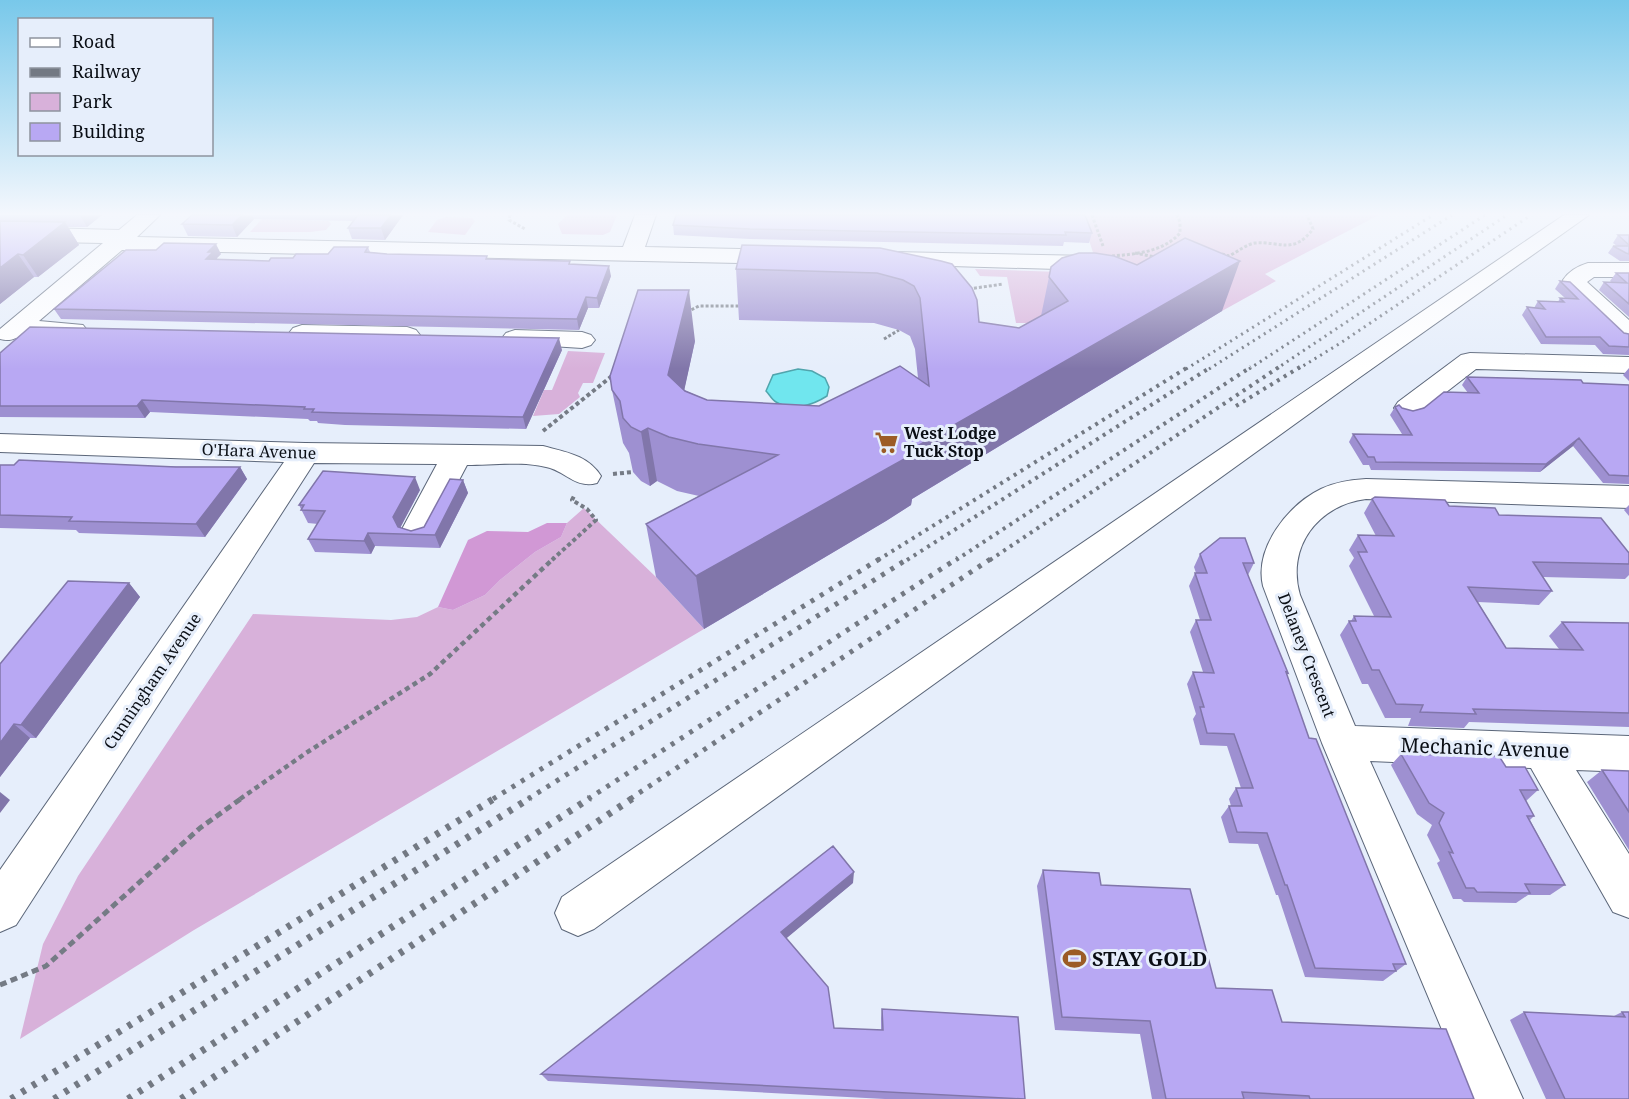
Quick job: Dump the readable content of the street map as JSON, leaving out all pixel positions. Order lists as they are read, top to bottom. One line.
{"streets":{"street":["O'Hara Avenue","Delaney Crescent","Cunningham Avenue","Mechanic Avenue"]},"crossings":[["O'Hara Avenue","Cunningham Avenue"],["Delaney Crescent","Mechanic Avenue"]],"places":{"supermarket":["West Lodge Tuck Stop"],"sports":["STAY GOLD"]},"legend":["Road","Railway","Park","Building"]}
